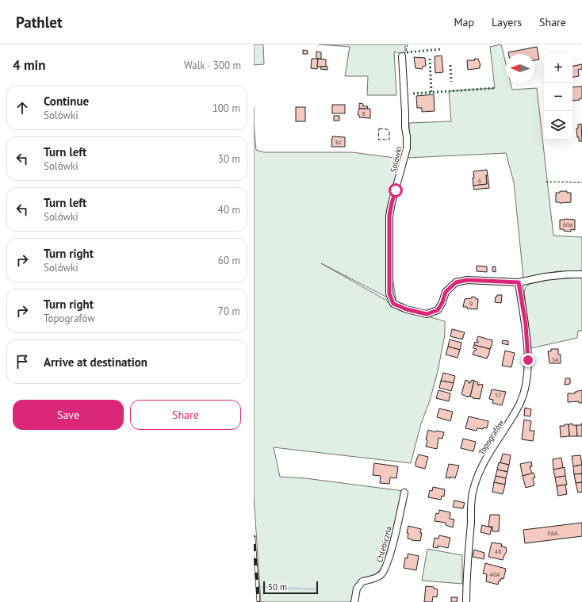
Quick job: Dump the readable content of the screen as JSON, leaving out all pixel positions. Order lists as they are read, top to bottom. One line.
{"streets":{"street":["Solówki","Topografów","Chlebiczna"]},"crossings":[["Solówki","Topografów"]],"house_numbers":["8","8c","6","60a","9","54","57","68A","48","46A"],"scale_bar":"50 m","north":"left","page":{"header":"Pathlet","nav":["Map","Layers","Share"],"heading":["4 min","Walk · 300 m"],"map_buttons":["+","−"],"list":[["Continue","Solówki","100 m"],["Turn left","Solówki","30 m"],["Turn left","Solówki","40 m"],["Turn right","Solówki","60 m"],["Turn right","Topografów","70 m"],"Arrive at destination"],"buttons":["Save","Share"],"scale":"50 m"}}
